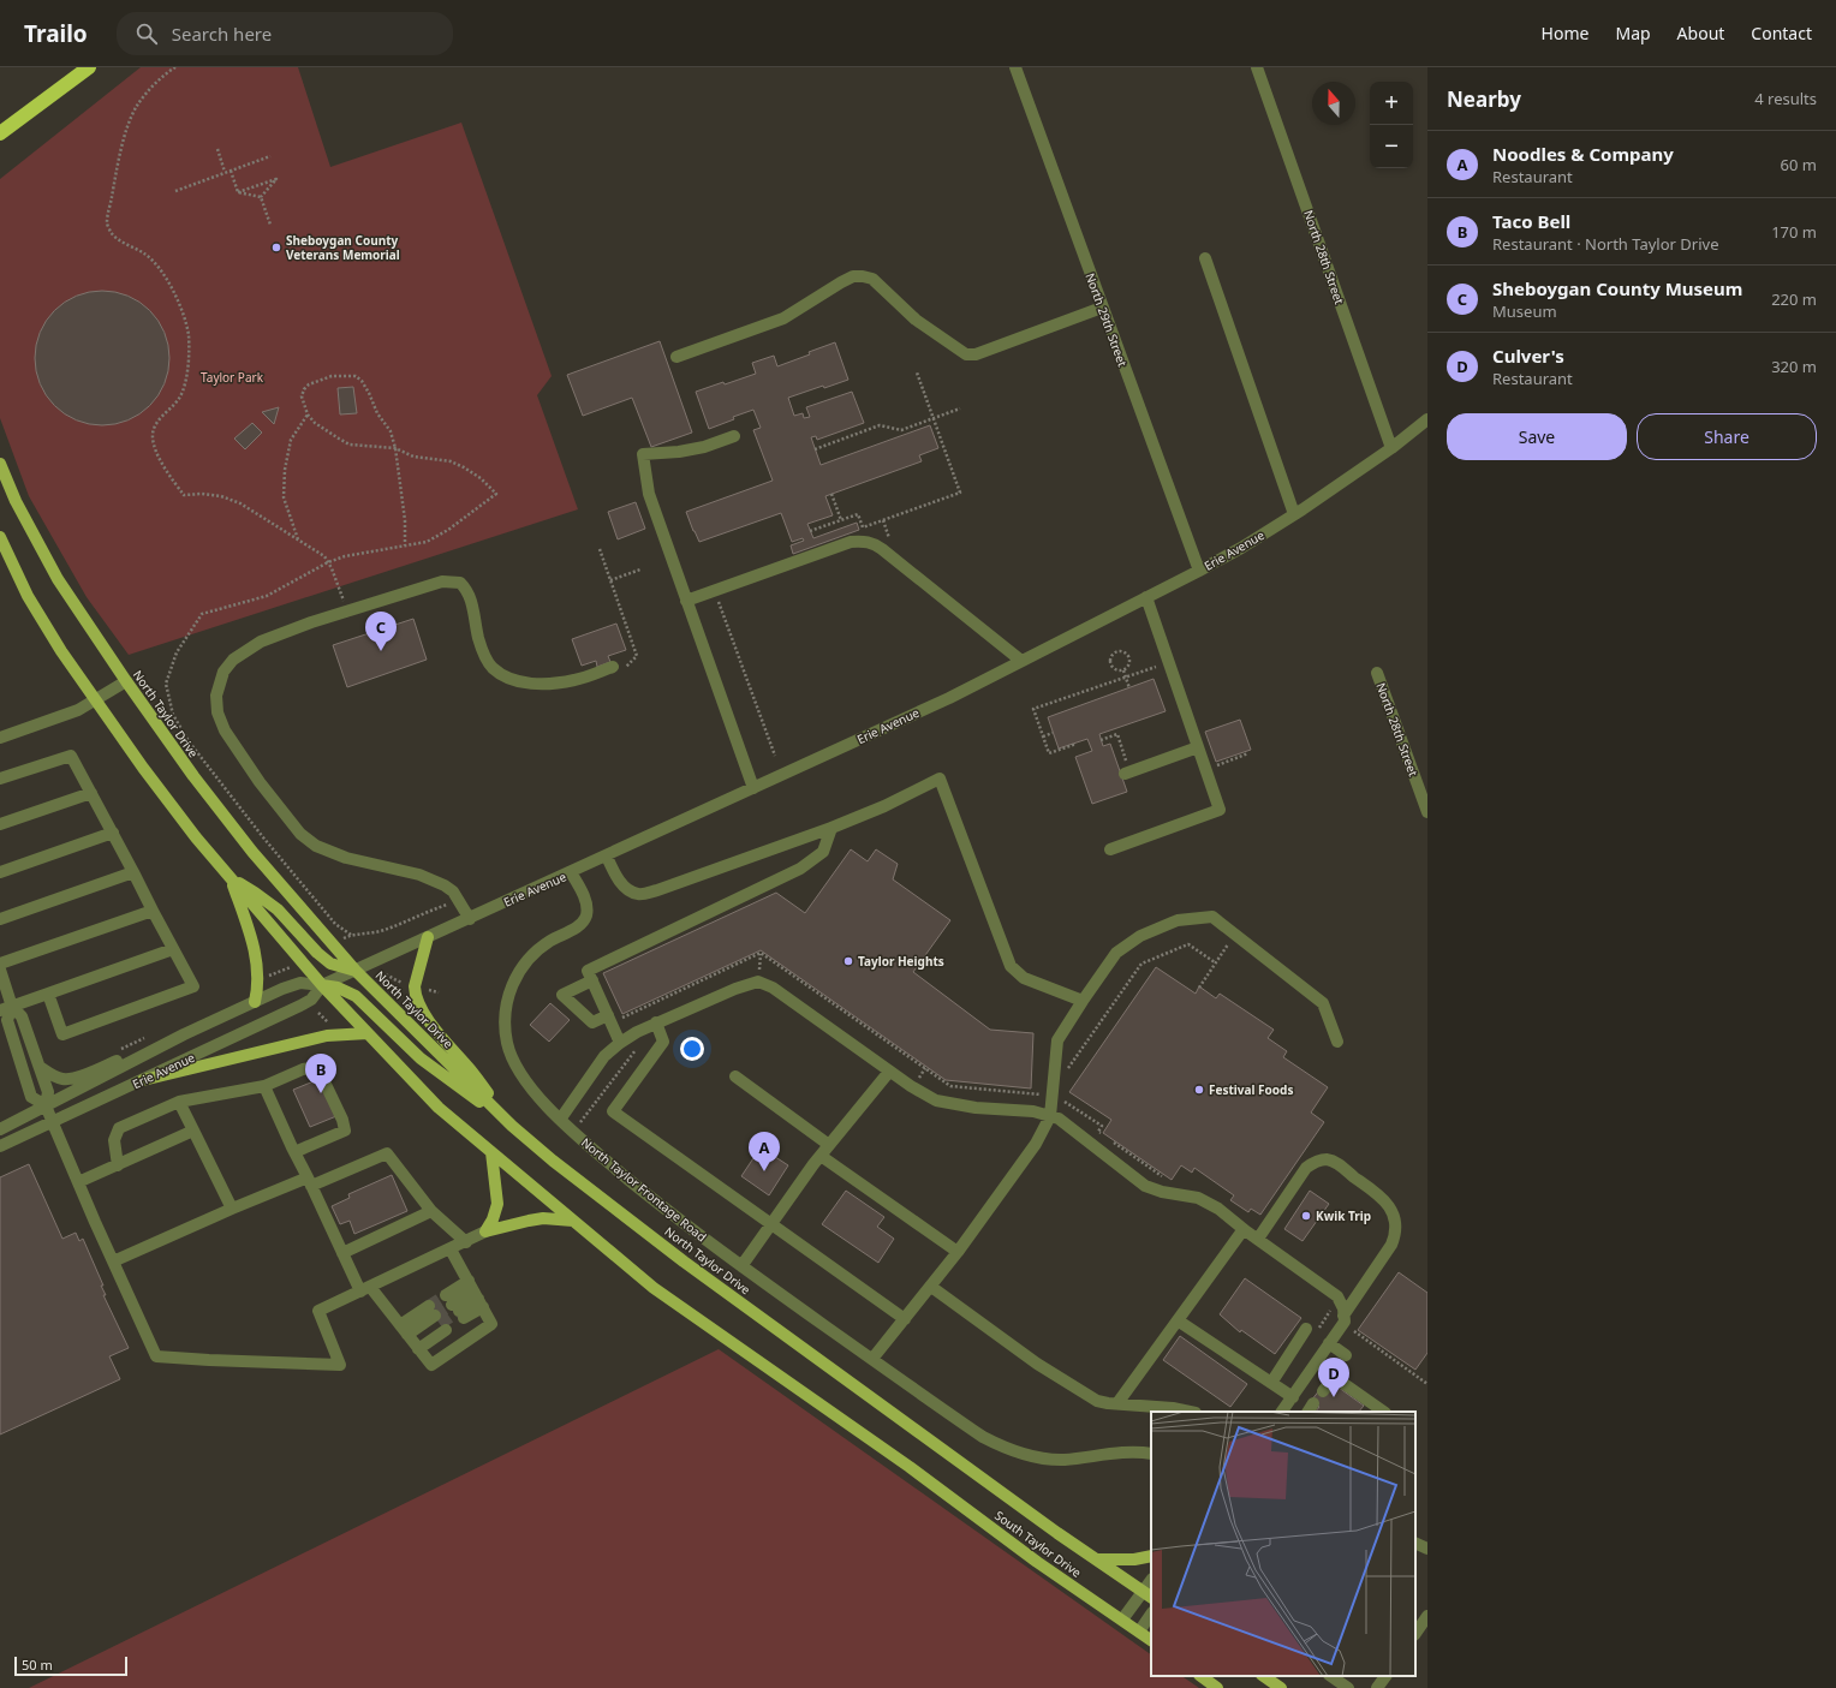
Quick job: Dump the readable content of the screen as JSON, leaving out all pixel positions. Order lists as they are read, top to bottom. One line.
{"streets":{"main road":["North Taylor Drive","South Taylor Drive"],"street":["North 28th Street","North 29th Street","Erie Avenue","North Taylor Frontage Road"]},"crossings":[["North 28th Street","Erie Avenue"],["North 29th Street","Erie Avenue"],["Erie Avenue","North Taylor Drive"],["Erie Avenue","North Taylor Frontage Road"],["North Taylor Drive","South Taylor Drive"]],"parks":["Taylor Park"],"places":["Sheboygan County Veterans Memorial","Taylor Heights","Festival Foods","Kwik Trip"],"scale_bar":"50 m","north":"top","page":{"header":"Trailo","search":"Search here","nav":["Home","Map","About","Contact"],"heading":["Nearby","4 results"],"map_buttons":["+","−"],"list":[{"mark":"A","name":"Noodles & Company","note":"Restaurant","value":"60 m"},{"mark":"B","name":"Taco Bell","note":"Restaurant · North Taylor Drive","value":"170 m"},{"mark":"C","name":"Sheboygan County Museum","note":"Museum","value":"220 m"},{"mark":"D","name":"Culver's","note":"Restaurant","value":"320 m"}],"buttons":["Save","Share"],"pins":["C","B","A","D"],"scale":"50 m"}}
